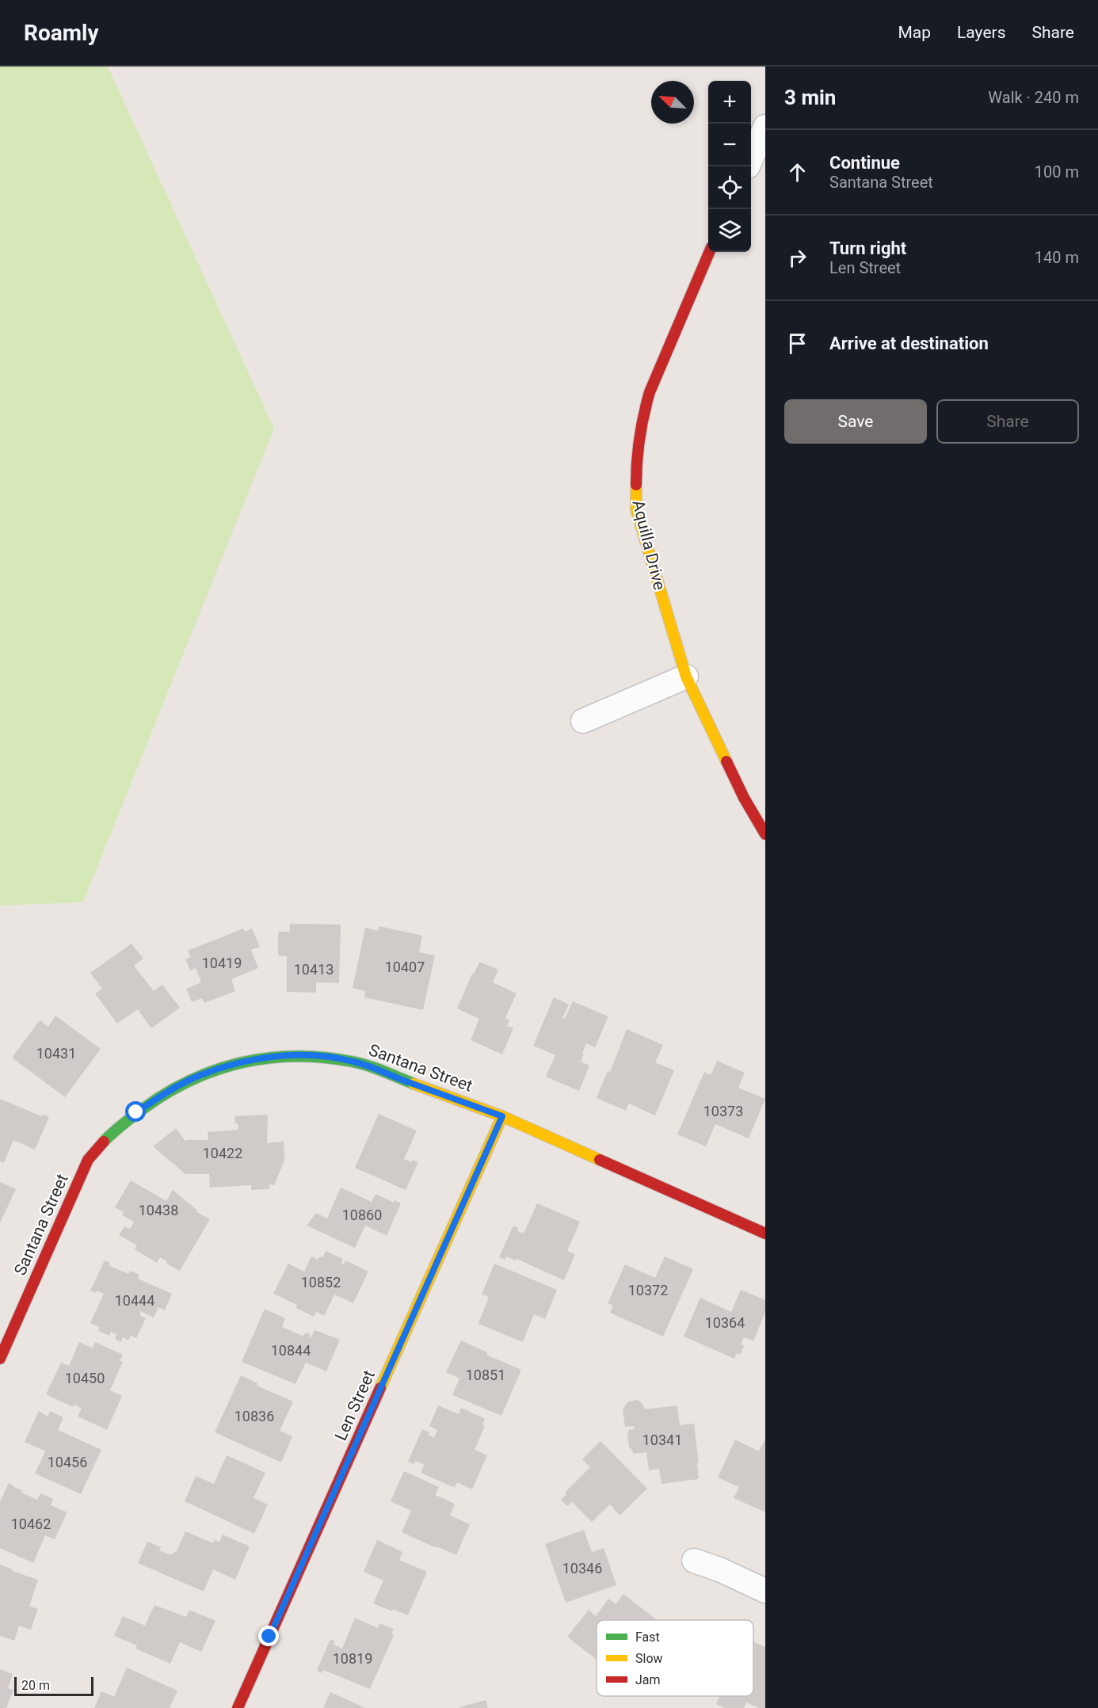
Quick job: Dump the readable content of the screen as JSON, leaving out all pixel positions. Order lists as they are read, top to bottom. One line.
{"streets":{"street":["Aquilla Drive","Santana Street","Len Street"]},"crossings":[["Santana Street","Len Street"]],"house_numbers":["10419","10407","10413","10431","10373","10422","10438","10860","10852","10372","10444","10364","10844","10851","10450","10836","10341","10456","10462","10346","10819"],"legend":["Fast","Slow","Jam"],"scale_bar":"20 m","north":"top left","page":{"header":"Roamly","nav":["Map","Layers","Share"],"heading":["3 min","Walk · 240 m"],"map_buttons":["+","−"],"list":[["Continue","Santana Street","100 m"],["Turn right","Len Street","140 m"],"Arrive at destination"],"buttons":["Save","Share"],"scale":"20 m"}}
